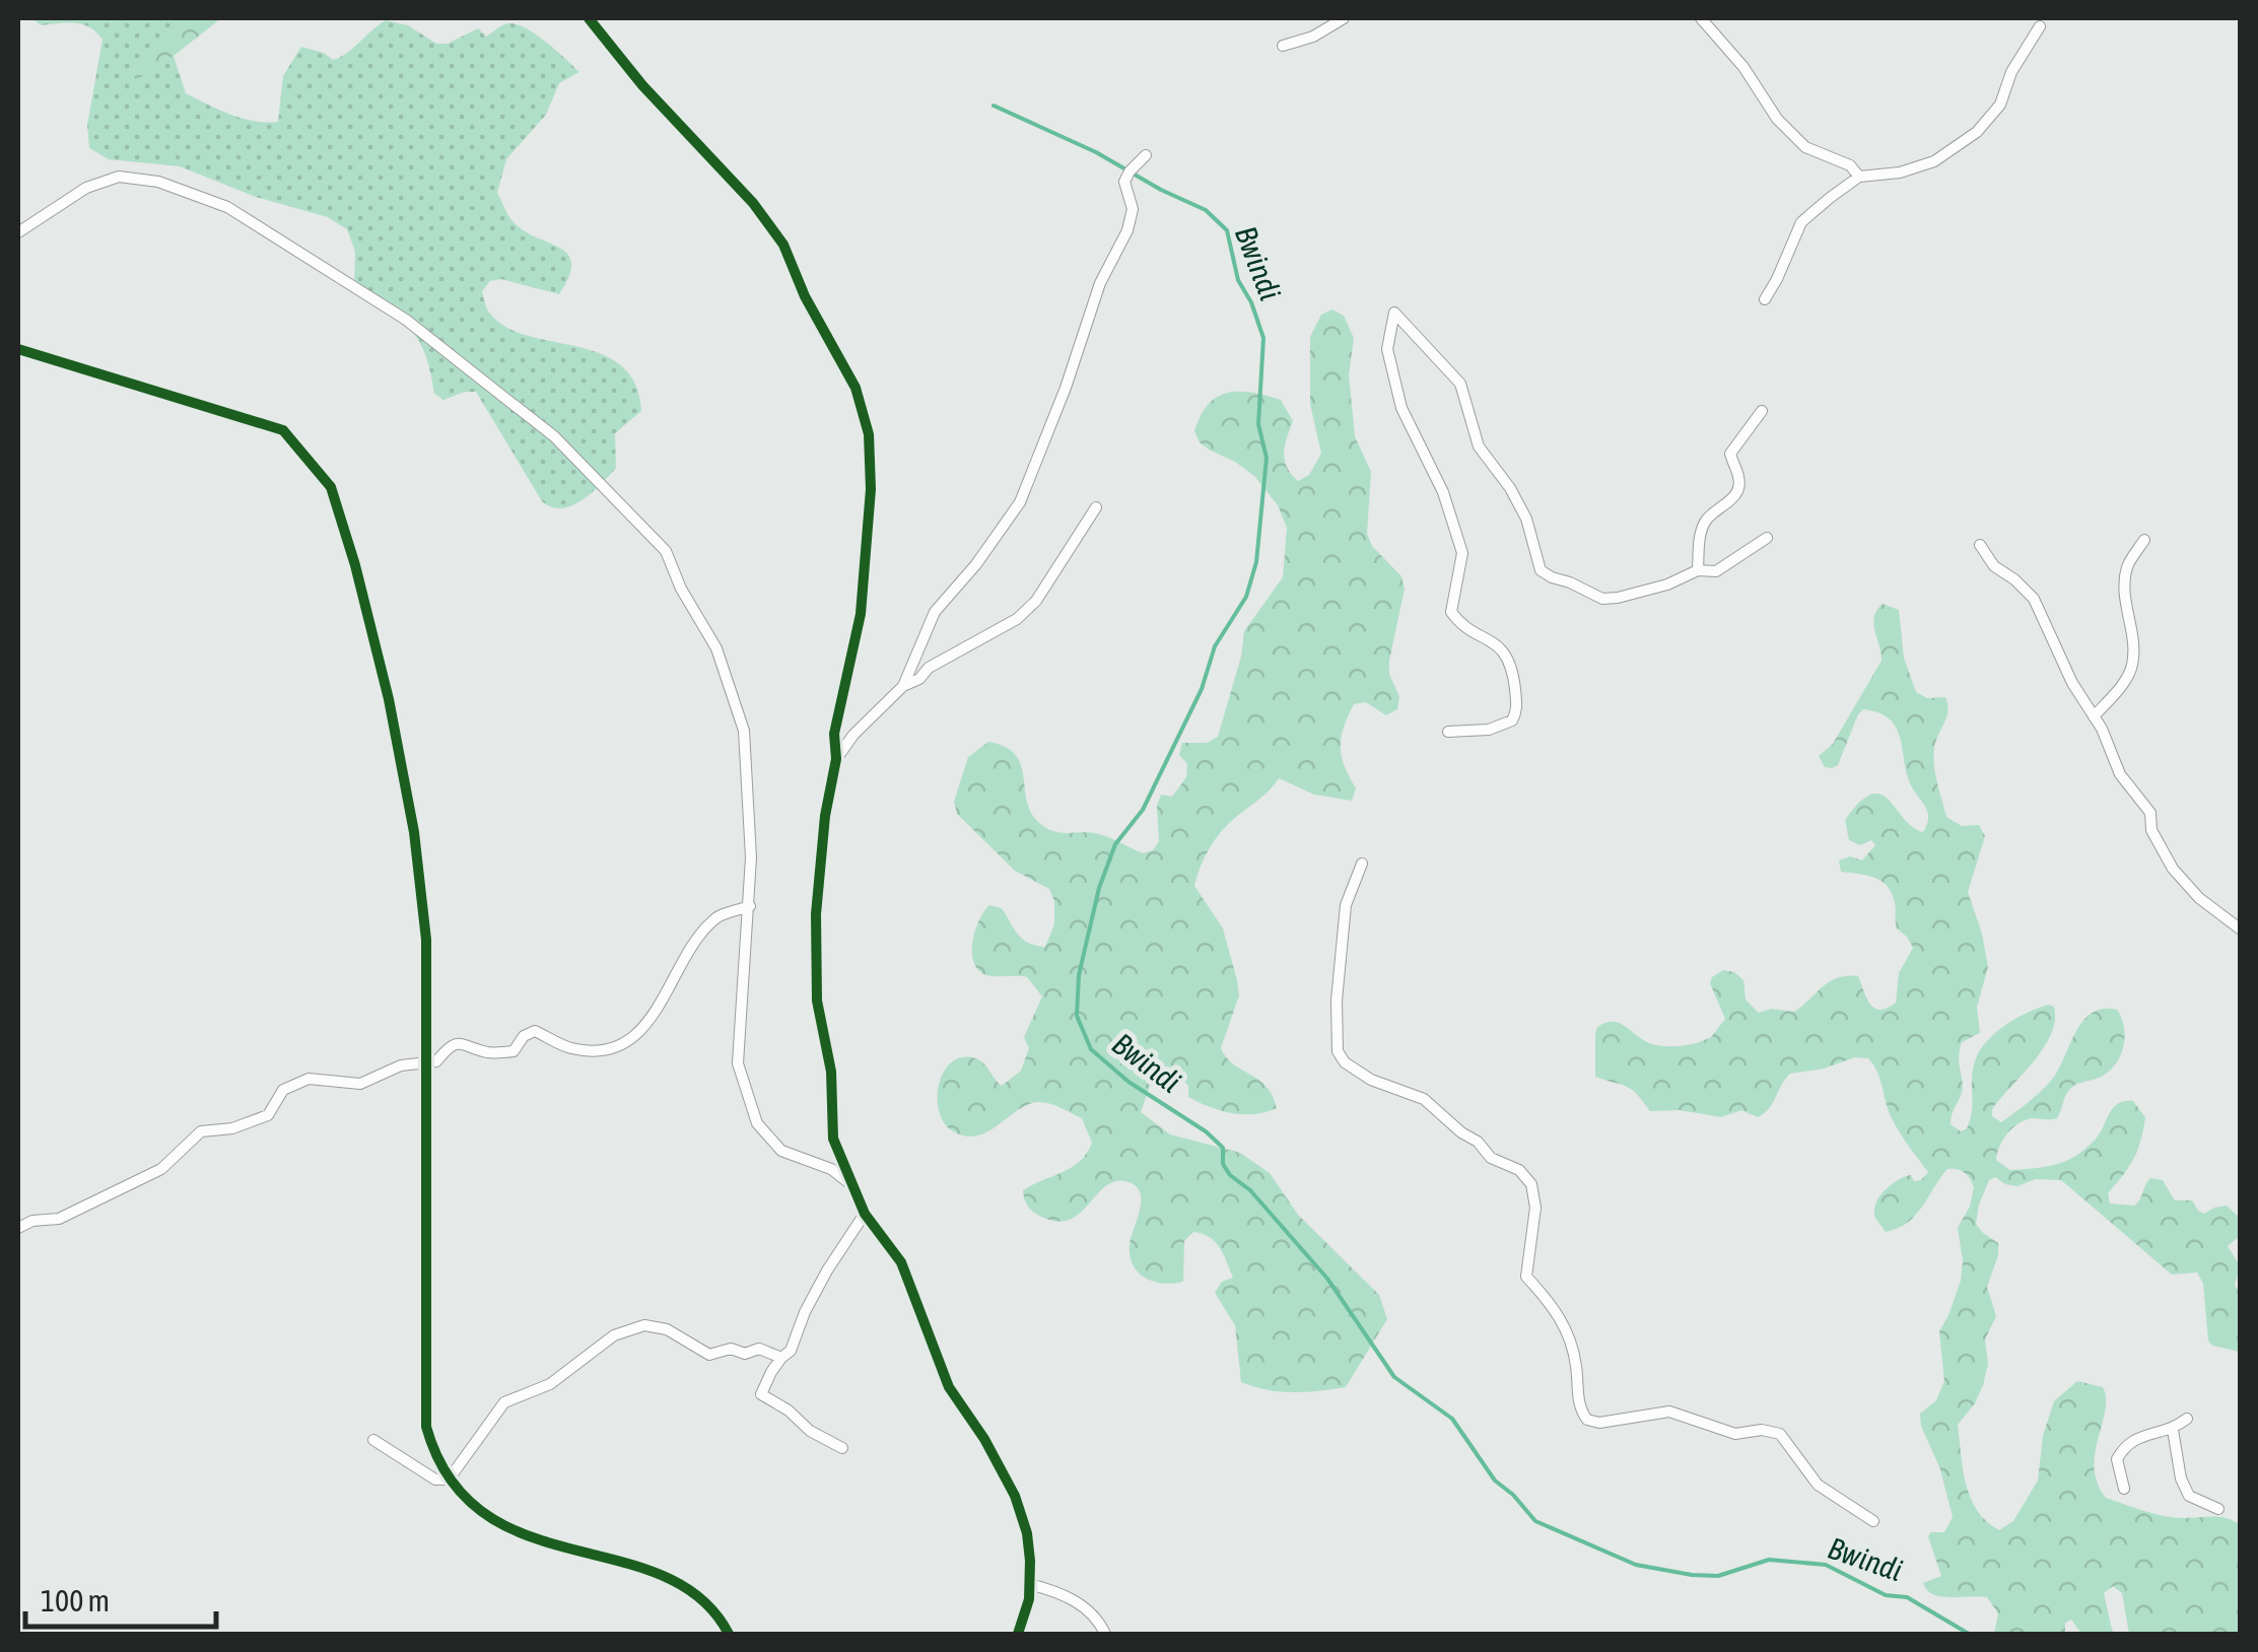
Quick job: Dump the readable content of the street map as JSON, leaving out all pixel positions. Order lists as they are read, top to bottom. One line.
{"water":["Bwindi"],"scale_bar":"100 m"}
